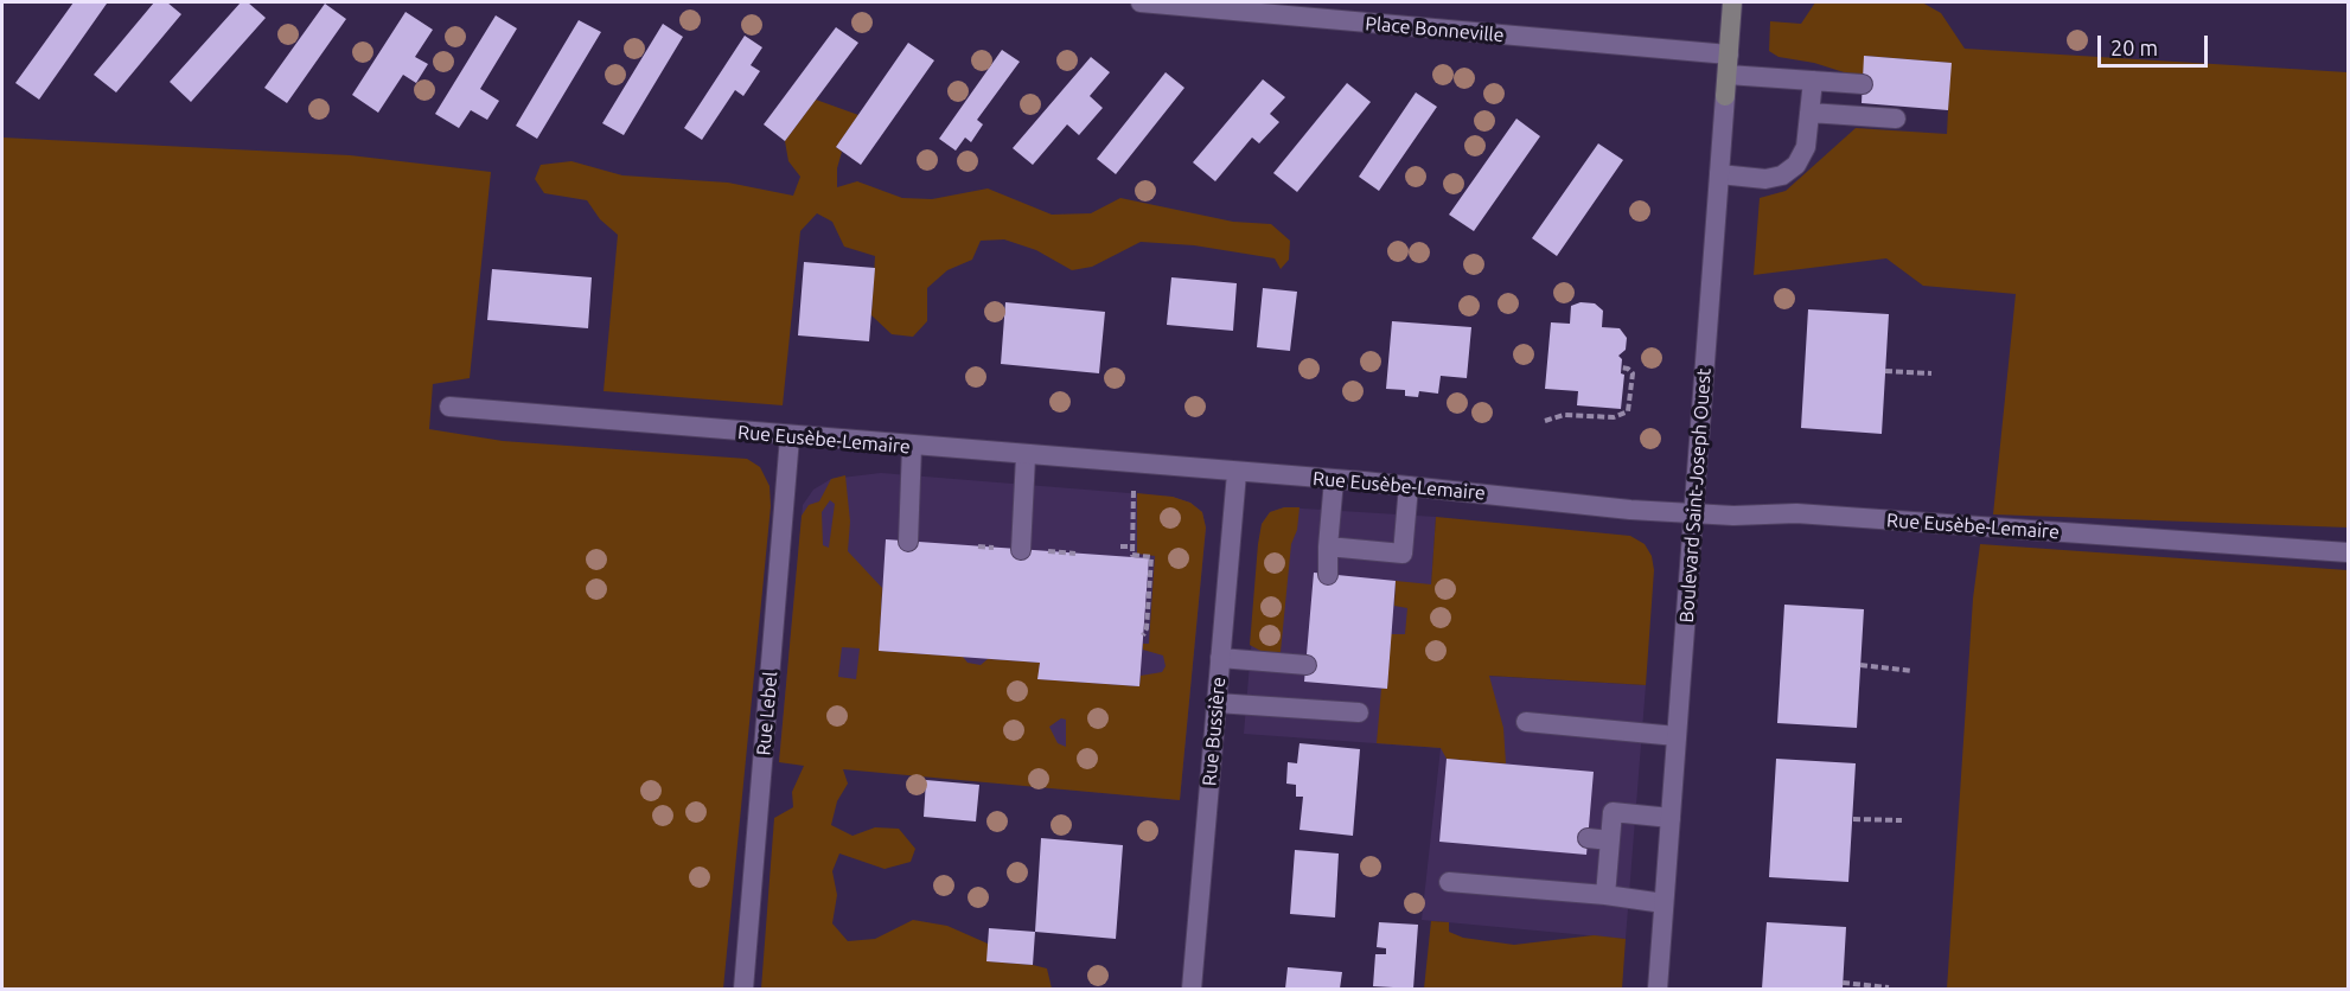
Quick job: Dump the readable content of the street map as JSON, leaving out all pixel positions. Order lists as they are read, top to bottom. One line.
{"streets":{"main road":["Boulevard Saint-Joseph Ouest"],"street":["Place Bonneville","Rue Eusèbe-Lemaire","Rue Lebel","Rue Bussière"]},"crossings":[["Place Bonneville","Boulevard Saint-Joseph Ouest"],["Rue Eusèbe-Lemaire","Boulevard Saint-Joseph Ouest"],["Rue Eusèbe-Lemaire","Rue Lebel"],["Rue Eusèbe-Lemaire","Rue Bussière"]],"scale_bar":"20 m"}
